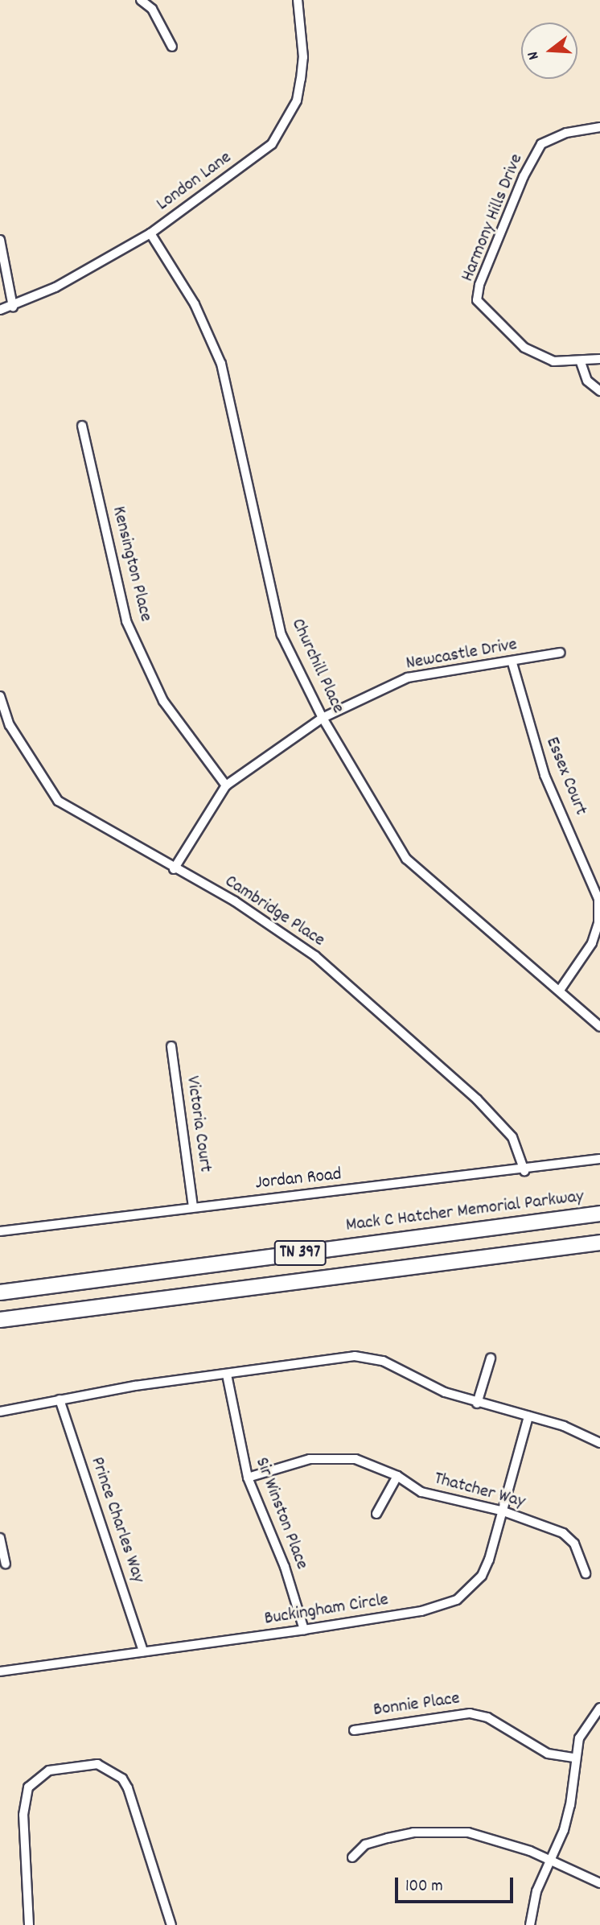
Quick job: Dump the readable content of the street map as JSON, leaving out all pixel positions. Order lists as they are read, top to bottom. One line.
{"streets":{"highway":["Mack C Hatcher Memorial Parkway","TN 397"],"street":["London Lane","Harmony Hills Drive","Kensington Place","Newcastle Drive","Churchill Place","Essex Court","Cambridge Place","Victoria Court","Jordan Road","Thatcher Way","Sir Winston Place","Prince Charles Way","Buckingham Circle","Bonnie Place"]},"crossings":[["London Lane","Churchill Place"],["Kensington Place","Newcastle Drive"],["Newcastle Drive","Churchill Place"],["Newcastle Drive","Essex Court"],["Newcastle Drive","Cambridge Place"],["Churchill Place","Essex Court"],["Cambridge Place","Jordan Road"],["Victoria Court","Jordan Road"],["Thatcher Way","Sir Winston Place"],["Thatcher Way","Buckingham Circle"],["Sir Winston Place","Buckingham Circle"],["Prince Charles Way","Buckingham Circle"]],"scale_bar":"100 m","north":"left"}
